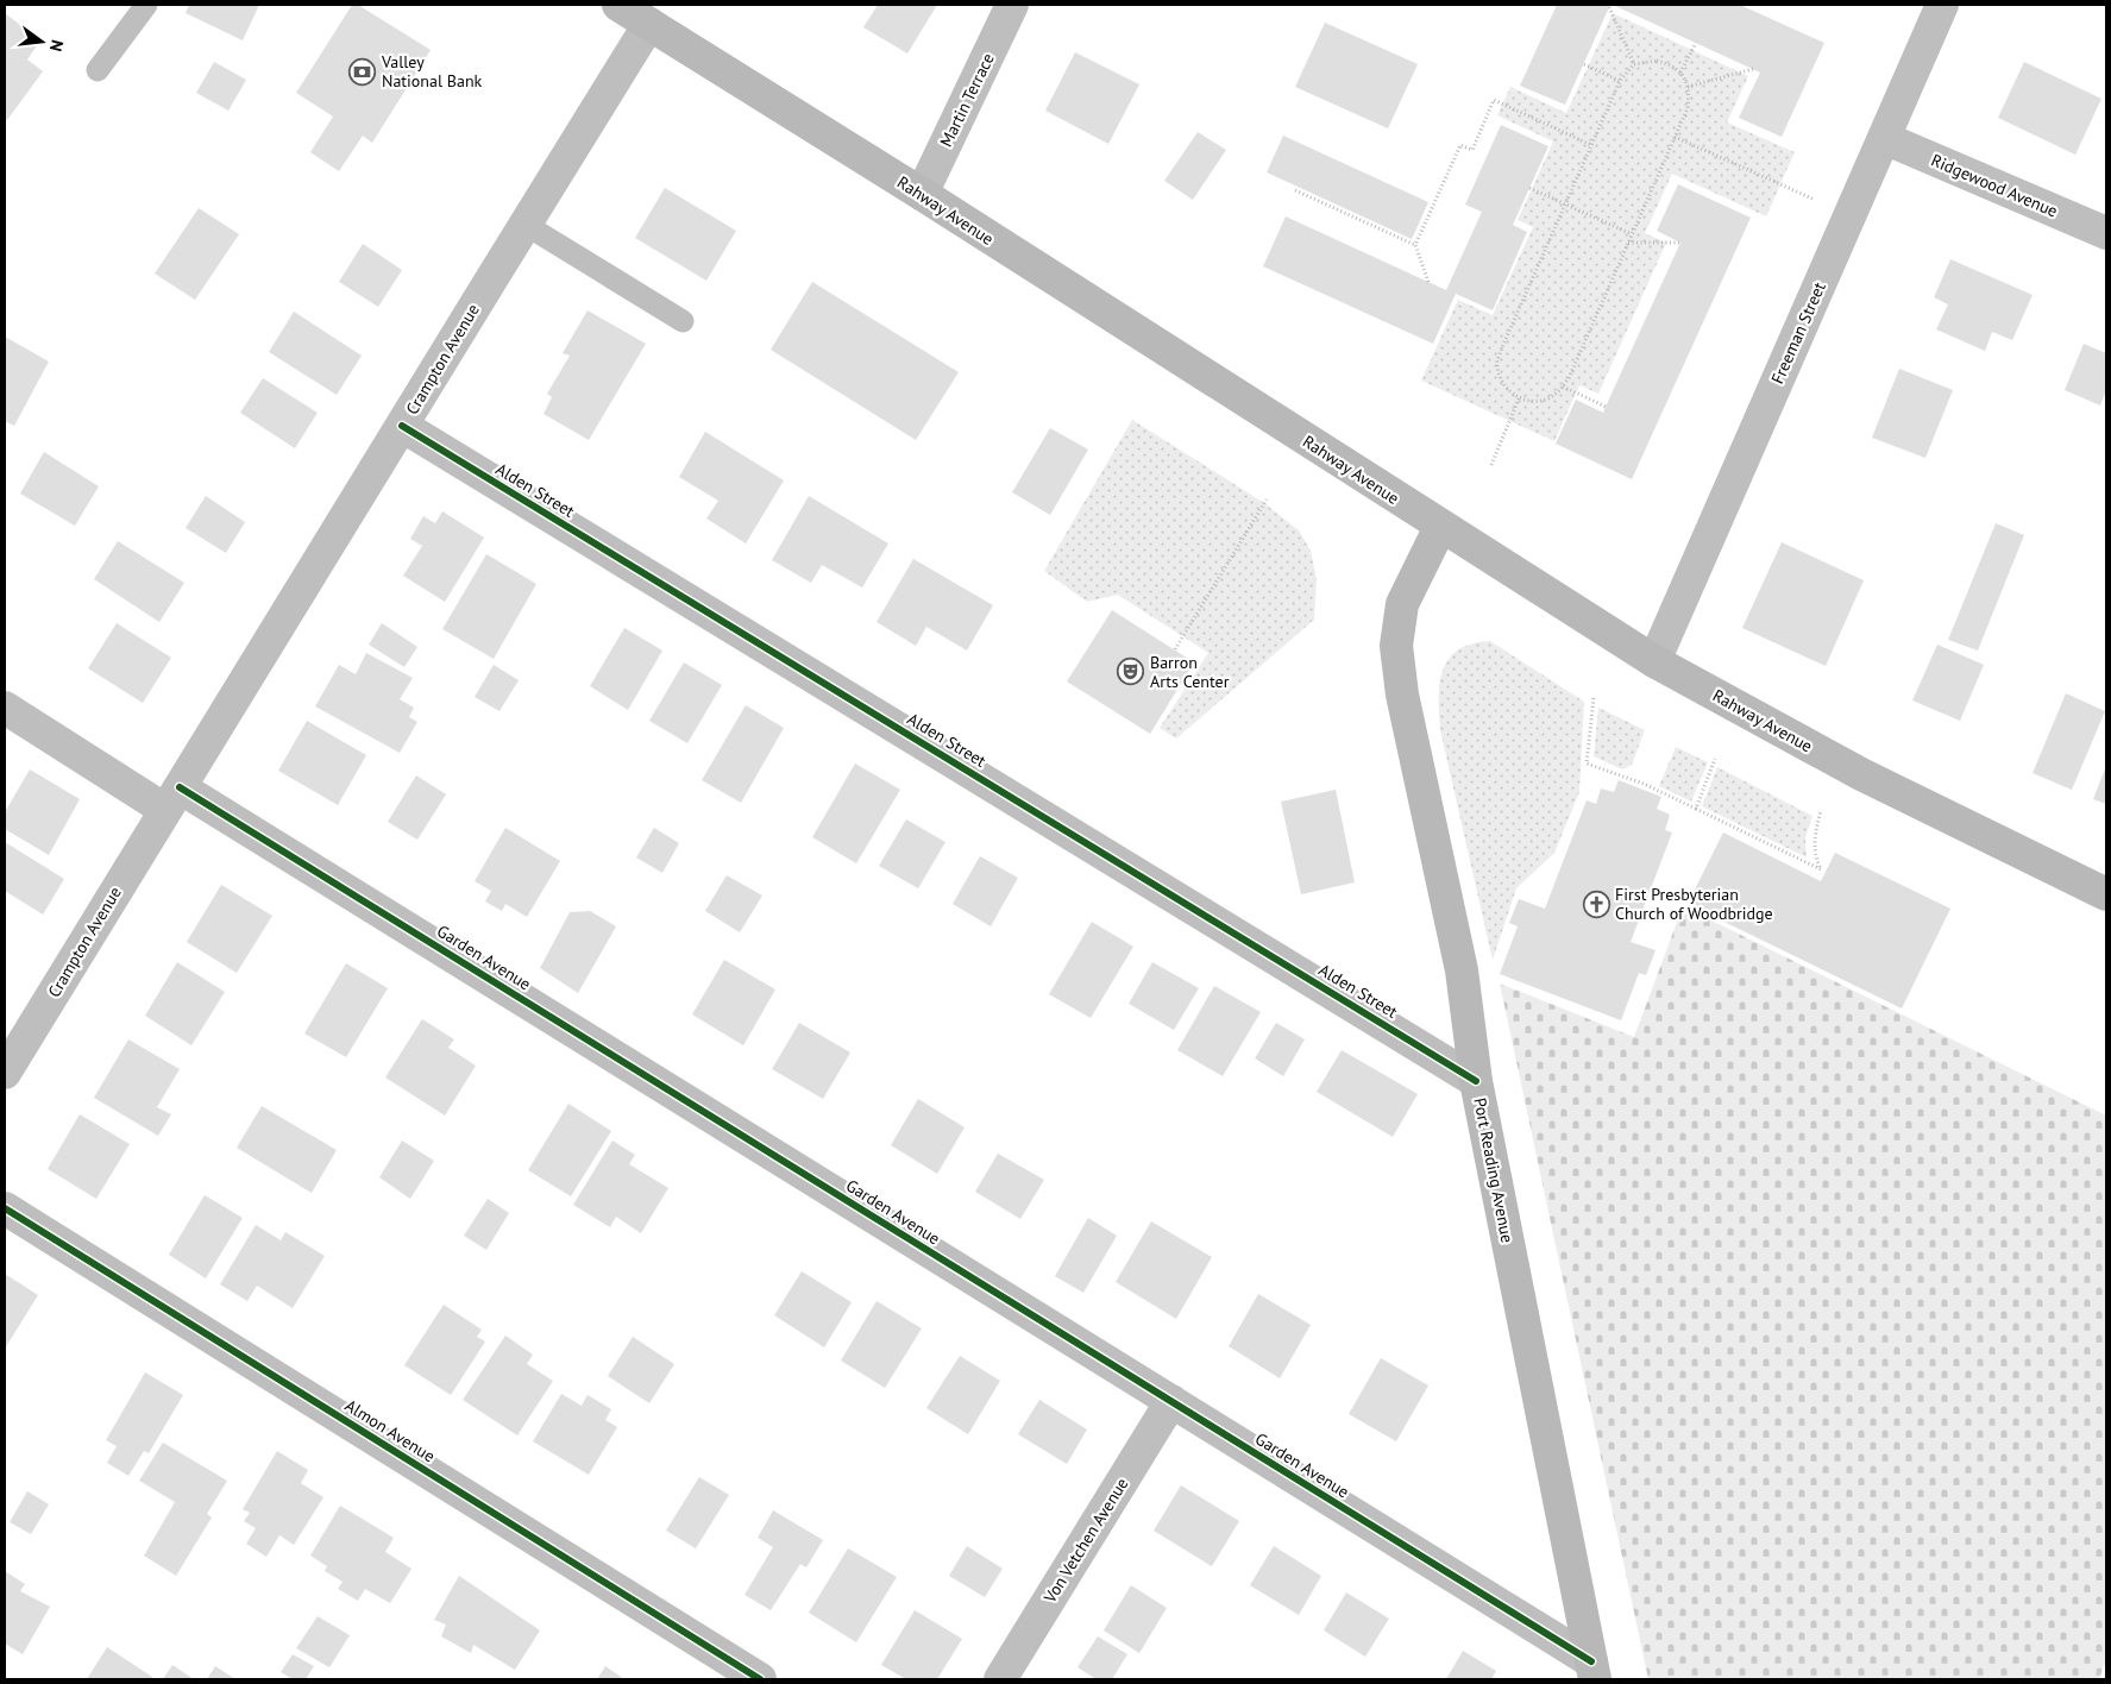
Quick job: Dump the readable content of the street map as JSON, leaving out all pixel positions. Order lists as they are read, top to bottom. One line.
{"streets":{"main road":["Rahway Avenue","Port Reading Avenue"],"street":["Martin Terrace","Ridgewood Avenue","Freeman Street","Crampton Avenue","Alden Street","Garden Avenue","Almon Avenue","Von Vetchen Avenue"]},"crossings":[["Martin Terrace","Rahway Avenue"],["Ridgewood Avenue","Freeman Street"],["Rahway Avenue","Freeman Street"],["Rahway Avenue","Crampton Avenue"],["Rahway Avenue","Port Reading Avenue"],["Crampton Avenue","Alden Street"],["Crampton Avenue","Garden Avenue"],["Alden Street","Port Reading Avenue"],["Garden Avenue","Port Reading Avenue"],["Garden Avenue","Von Vetchen Avenue"]],"places":{"bank":["Valley National Bank"],"theatre":["Barron Arts Center"],"church":["First Presbyterian Church of Woodbridge"]},"north":"right"}
